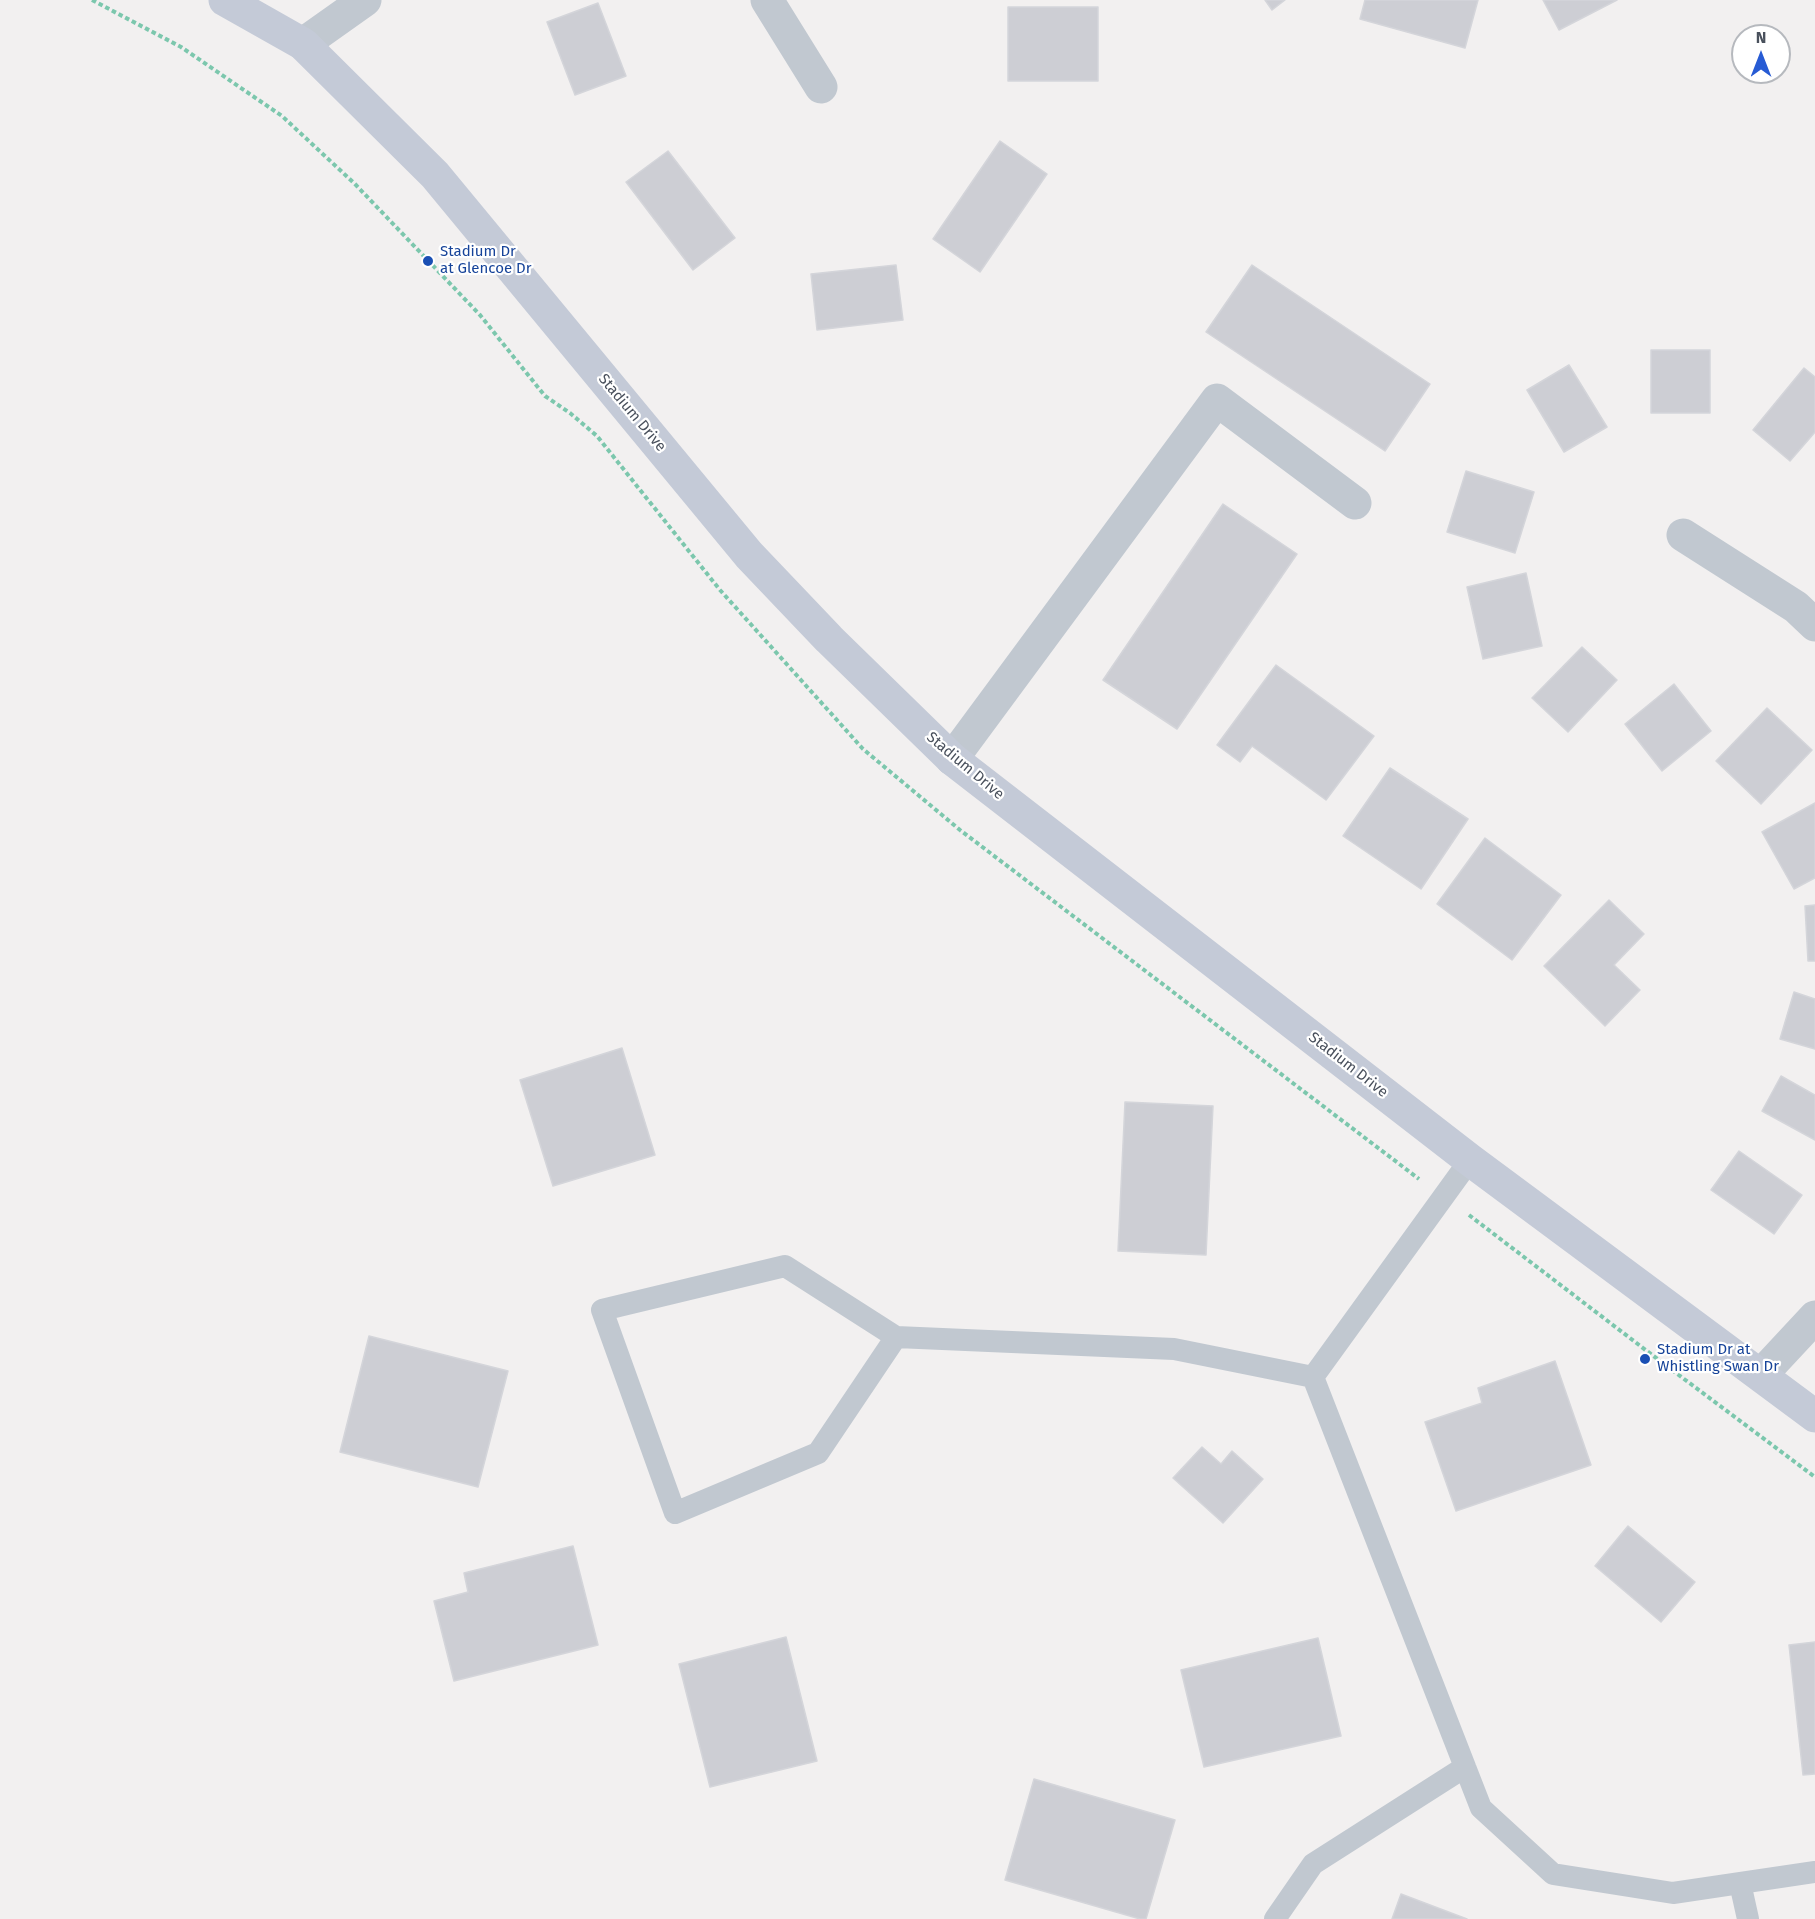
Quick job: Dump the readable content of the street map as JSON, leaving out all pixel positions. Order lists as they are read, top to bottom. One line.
{"streets":{"street":["Stadium Drive"]},"places":["Stadium Dr at Glencoe Dr","Stadium Dr at Whistling Swan Dr"],"north":"top"}
